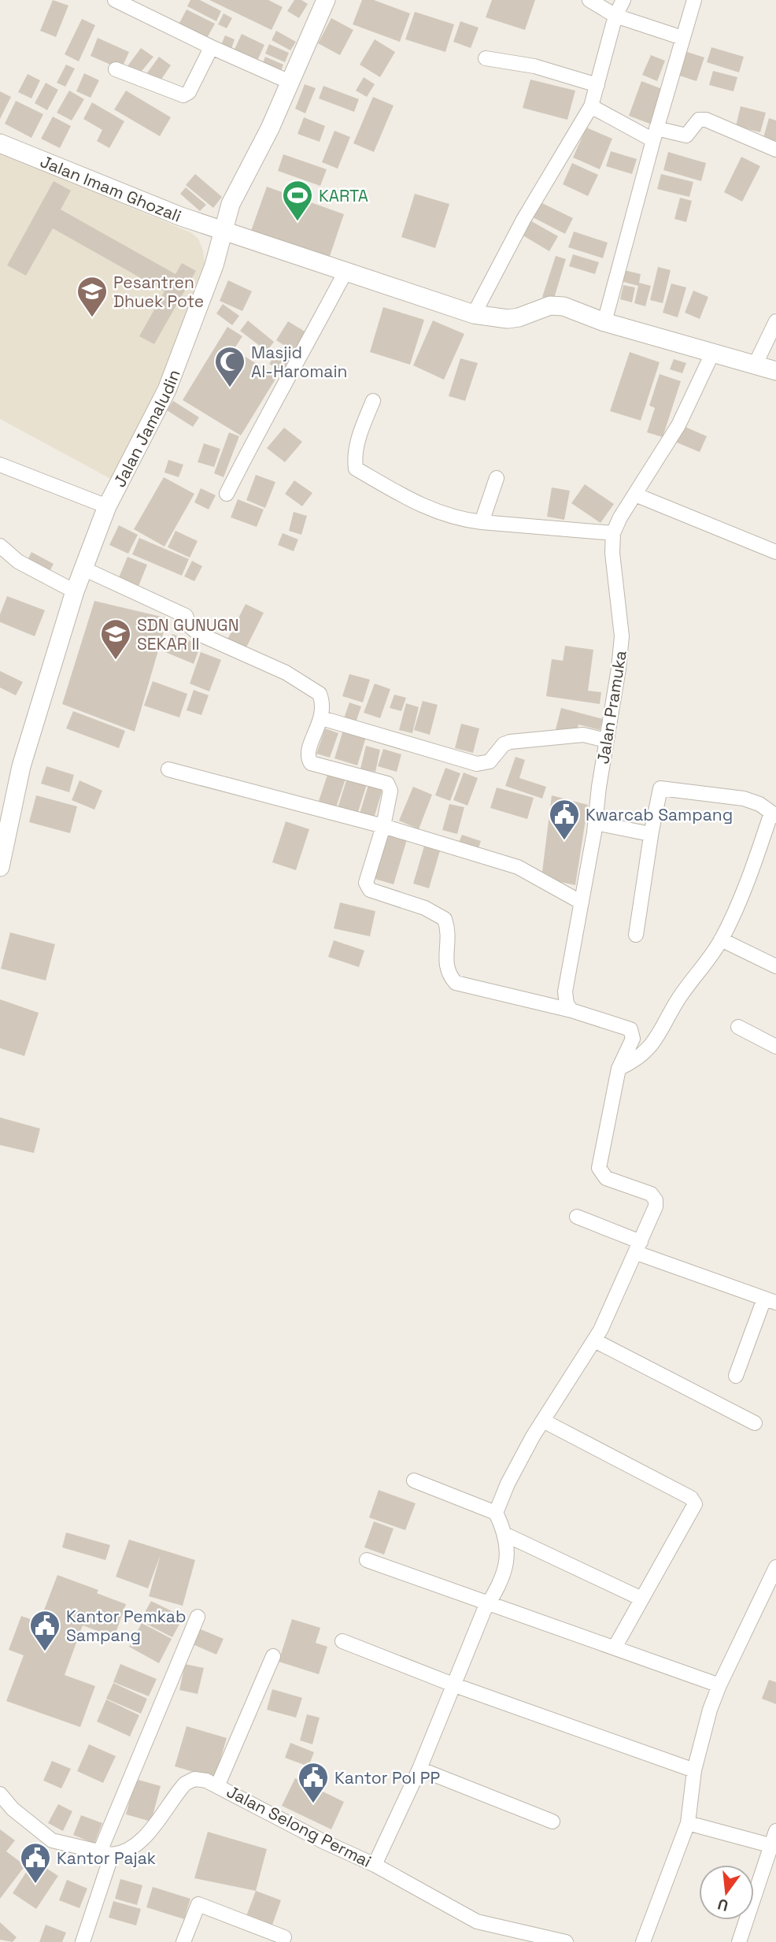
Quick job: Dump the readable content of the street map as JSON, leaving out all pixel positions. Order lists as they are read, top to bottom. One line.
{"streets":{"street":["Jalan Imam Ghozali","Jalan Jamaludin","Jalan Pramuka","Jalan Selong Permai"]},"crossings":[["Jalan Imam Ghozali","Jalan Jamaludin"],["Jalan Imam Ghozali","Jalan Pramuka"]],"places":{"sports":["KARTA"],"school or university":["Pesantren Dhuek Pote","SDN GUNUGN SEKAR II"],"mosque":["Masjid Al-Haromain"],"public building":["Kwarcab Sampang","Kantor Pemkab Sampang","Kantor Pol PP","Kantor Pajak"]},"north":"bottom"}
